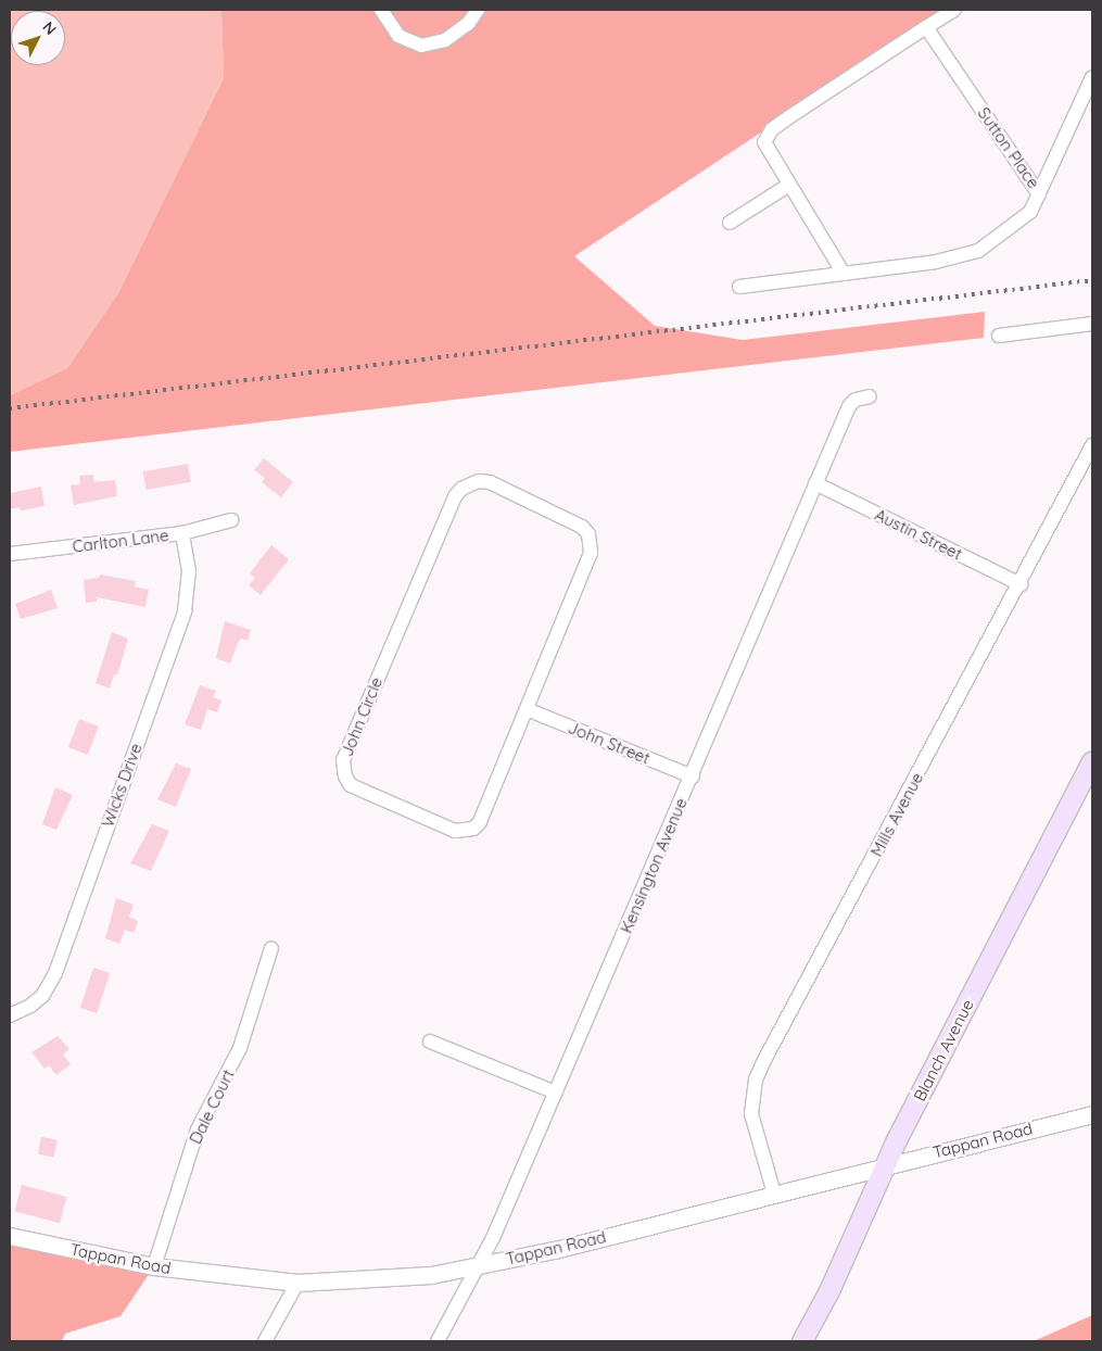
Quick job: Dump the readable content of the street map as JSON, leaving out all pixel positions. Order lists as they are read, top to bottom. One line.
{"streets":{"main road":["Blanch Avenue"],"street":["Sutton Place","Austin Street","Carlton Lane","John Circle","John Street","Wicks Drive","Mills Avenue","Kensington Avenue","Dale Court","Tappan Road"]},"crossings":[["Austin Street","Mills Avenue"],["Austin Street","Kensington Avenue"],["Carlton Lane","Wicks Drive"],["John Circle","John Street"],["John Street","Kensington Avenue"],["Mills Avenue","Tappan Road"],["Kensington Avenue","Tappan Road"],["Blanch Avenue","Tappan Road"],["Dale Court","Tappan Road"]],"north":"top right"}
